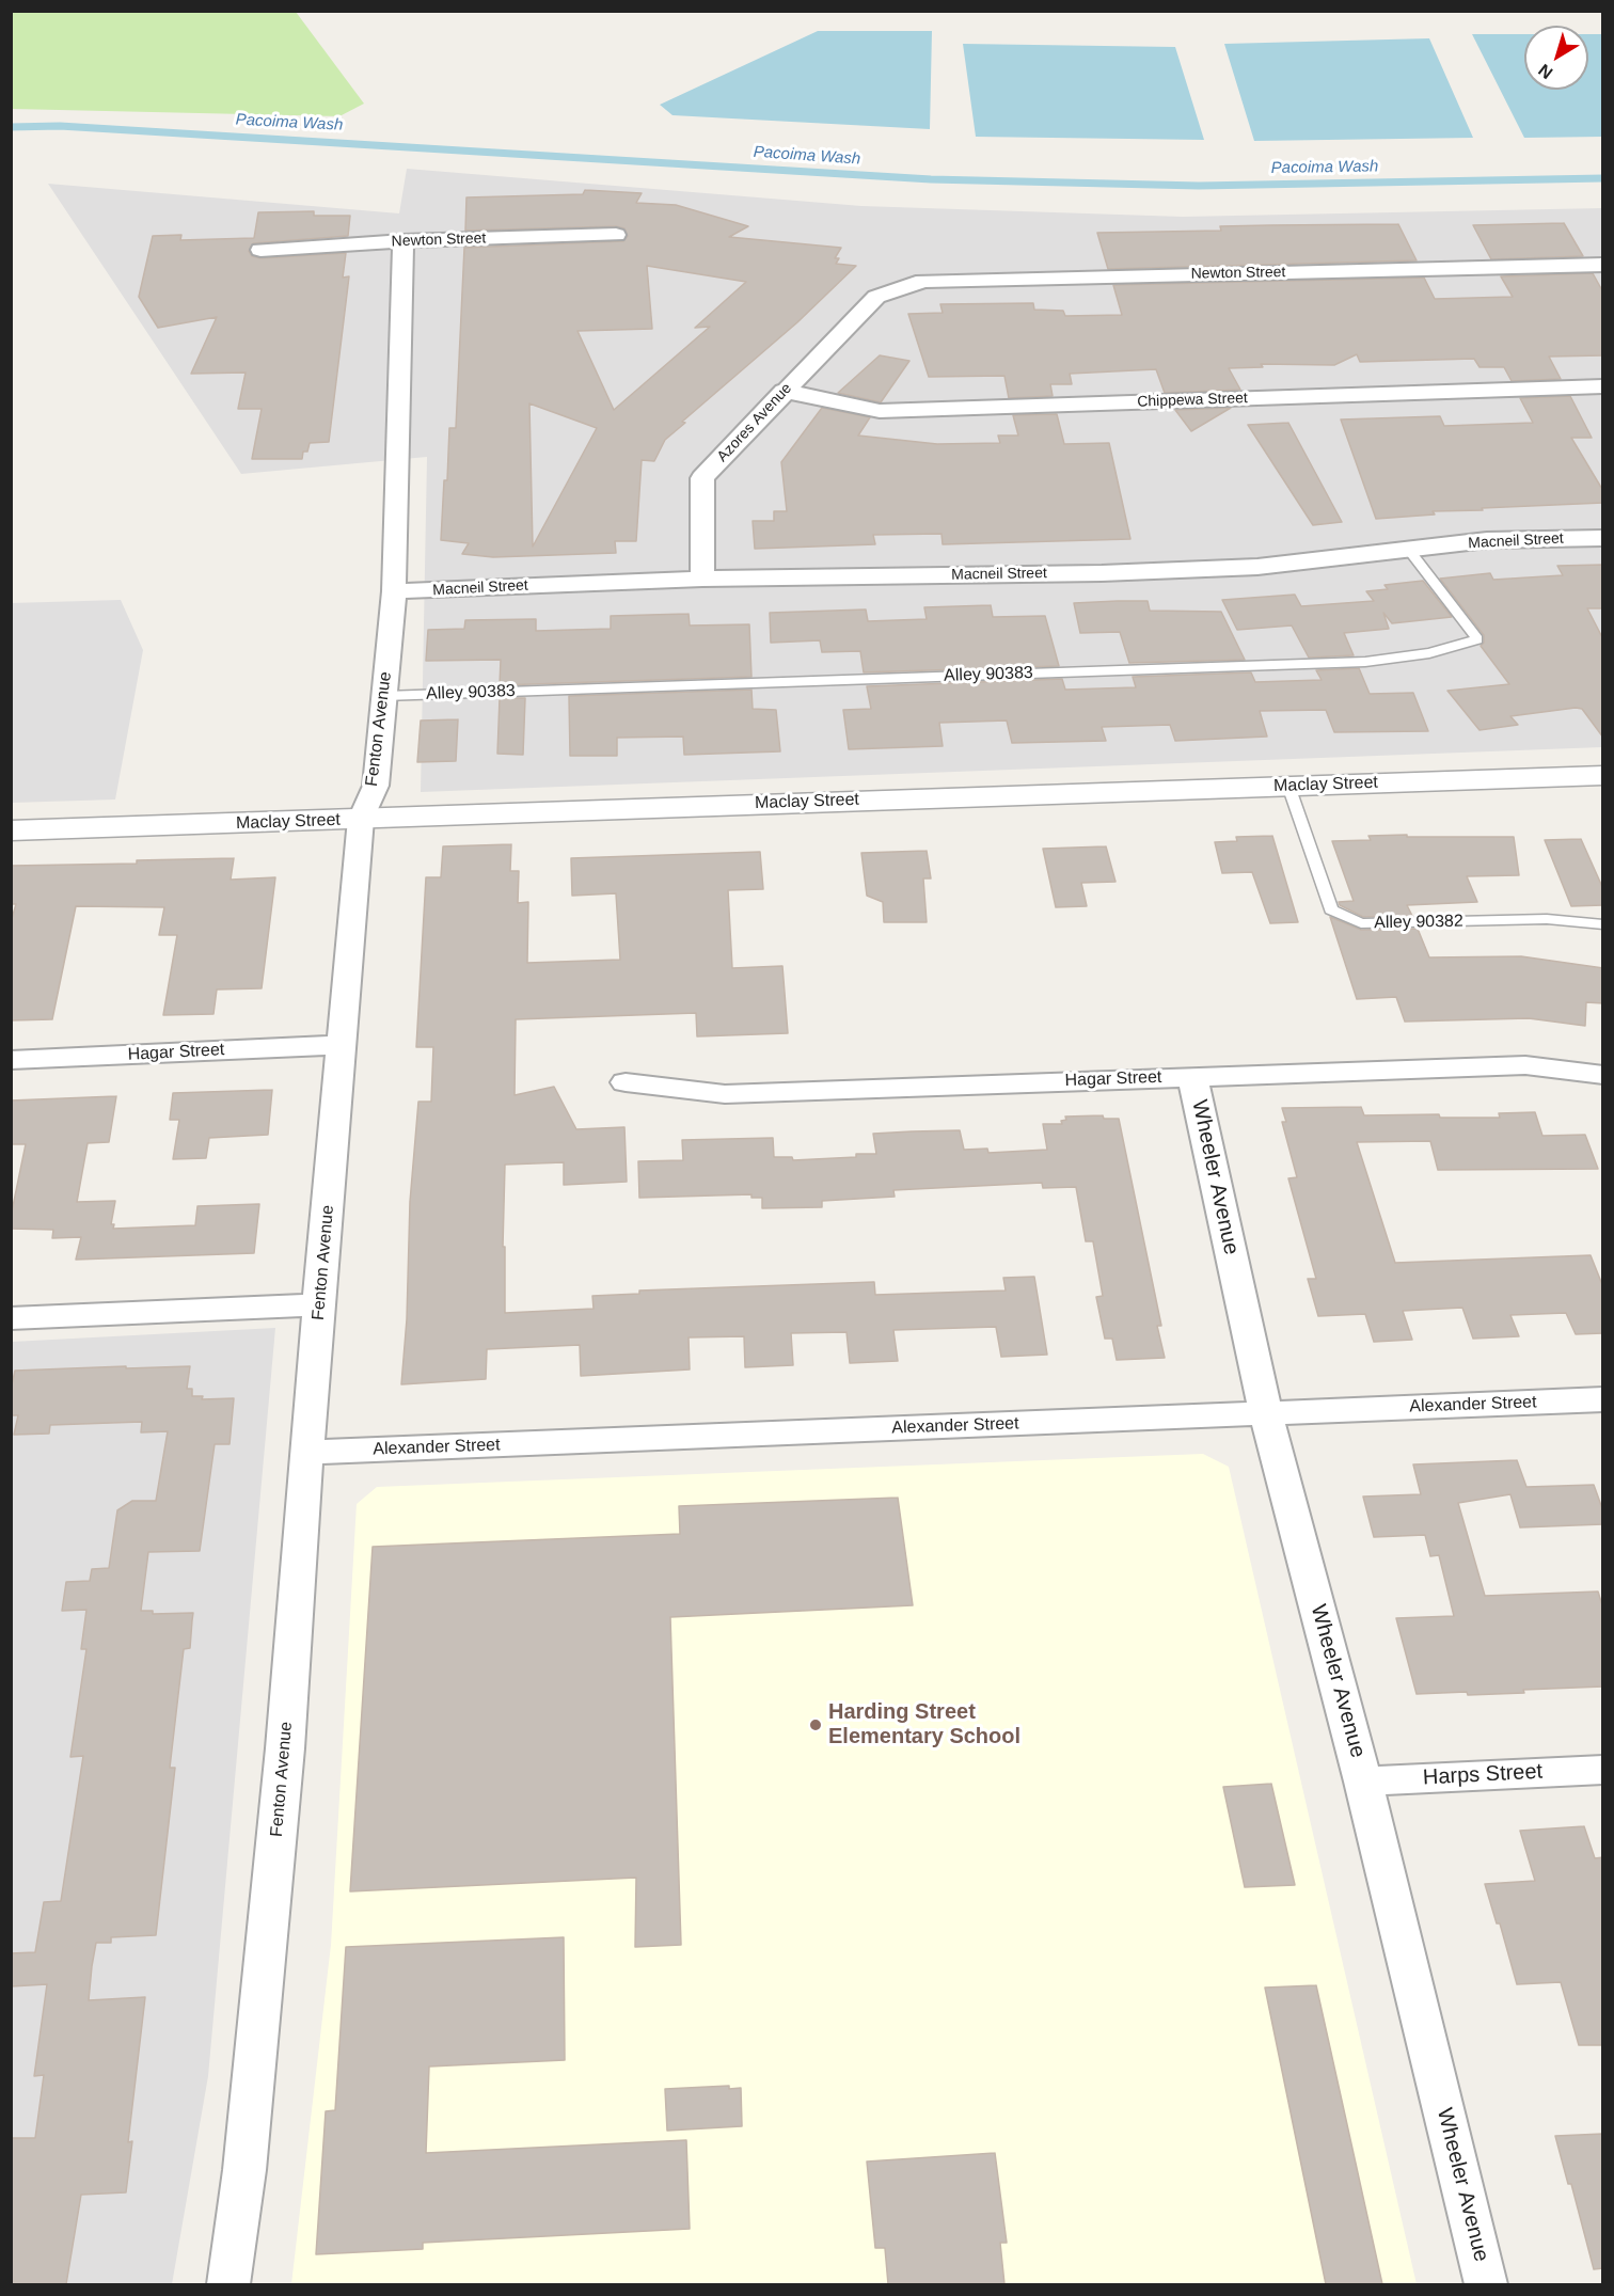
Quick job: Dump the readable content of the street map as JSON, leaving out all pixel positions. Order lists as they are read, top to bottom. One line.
{"streets":{"street":["Newton Street","Chippewa Street","Azores Avenue","Macneil Street","Fenton Avenue","Maclay Street","Hagar Street","Wheeler Avenue","Alexander Street","Harps Street"],"lane":["Alley 90383","Alley 90382"]},"crossings":[["Newton Street","Azores Avenue"],["Newton Street","Fenton Avenue"],["Chippewa Street","Azores Avenue"],["Azores Avenue","Macneil Street"],["Macneil Street","Alley 90383"],["Macneil Street","Fenton Avenue"],["Alley 90383","Fenton Avenue"],["Fenton Avenue","Maclay Street"],["Fenton Avenue","Hagar Street"],["Fenton Avenue","Alexander Street"],["Maclay Street","Alley 90382"],["Hagar Street","Wheeler Avenue"],["Wheeler Avenue","Alexander Street"],["Wheeler Avenue","Harps Street"]],"water":["Pacoima Wash"],"places":["Harding Street Elementary School"],"north":"bottom left"}
